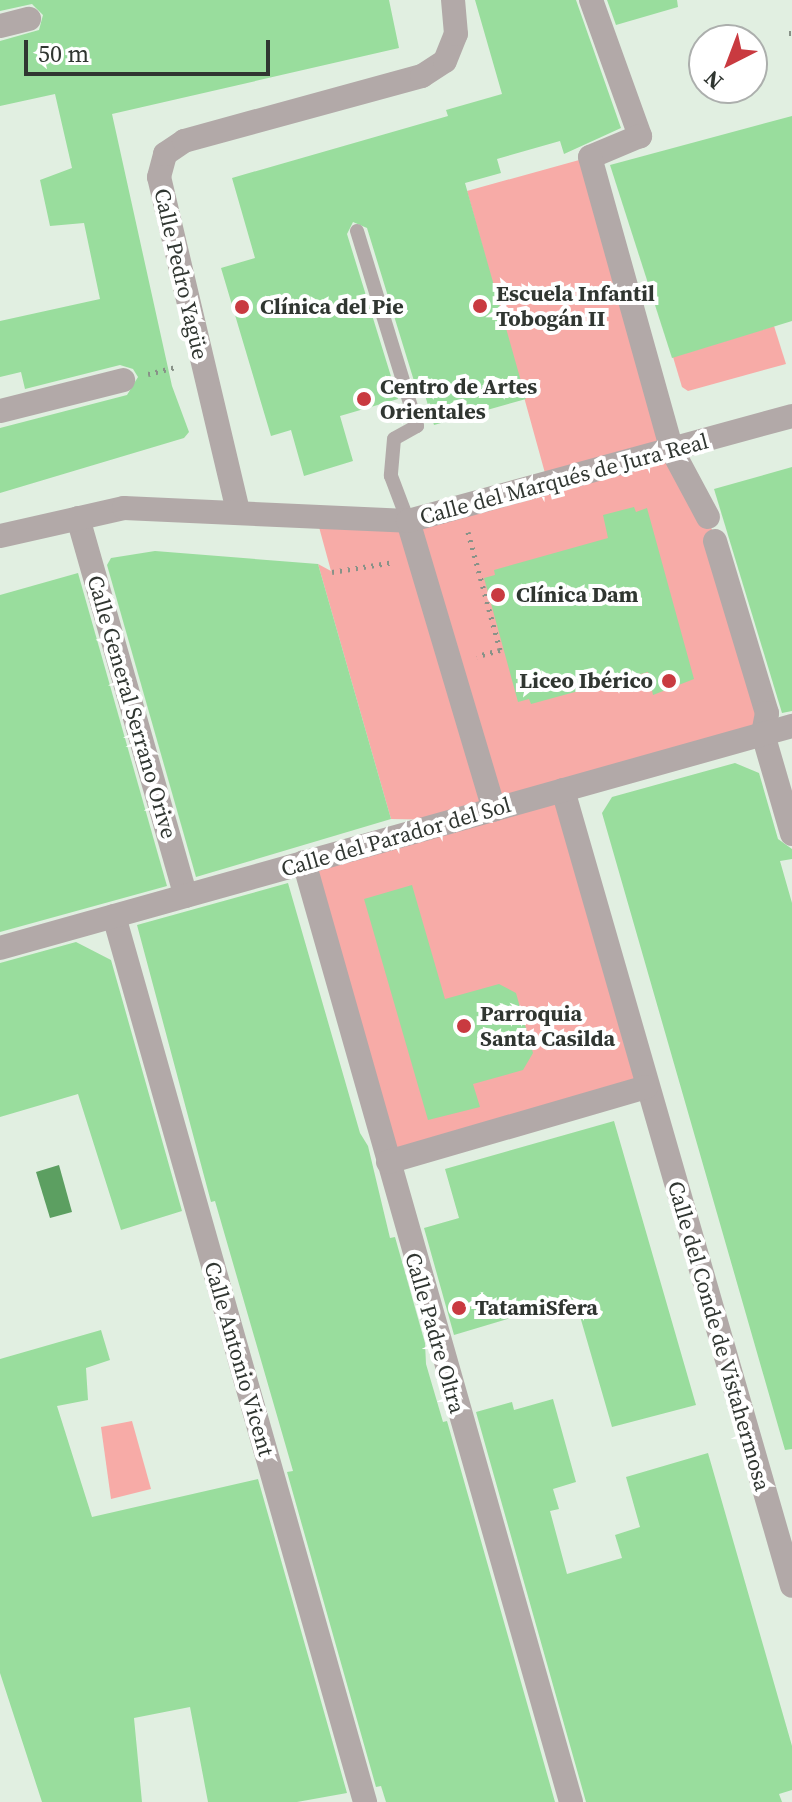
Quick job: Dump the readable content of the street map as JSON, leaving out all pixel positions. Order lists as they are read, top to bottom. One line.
{"streets":{"street":["Calle Pedro Yagüe","Calle del Marqués de Jura Real","Calle General Serrano Orive","Calle del Parador del Sol","Calle Padre Oltra","Calle del Conde de Vistahermosa","Calle Antonio Vicent"]},"crossings":[["Calle Pedro Yagüe","Calle del Marqués de Jura Real"],["Calle del Marqués de Jura Real","Calle General Serrano Orive"],["Calle General Serrano Orive","Calle del Parador del Sol"],["Calle del Parador del Sol","Calle Padre Oltra"],["Calle del Parador del Sol","Calle del Conde de Vistahermosa"],["Calle del Parador del Sol","Calle Antonio Vicent"]],"places":["Escuela Infantil Tobogán II","Clínica del Pie","Centro de Artes Orientales","Clínica Dam","Liceo Ibérico","Parroquia Santa Casilda","TatamiSfera"],"scale_bar":"50 m","north":"bottom left"}
